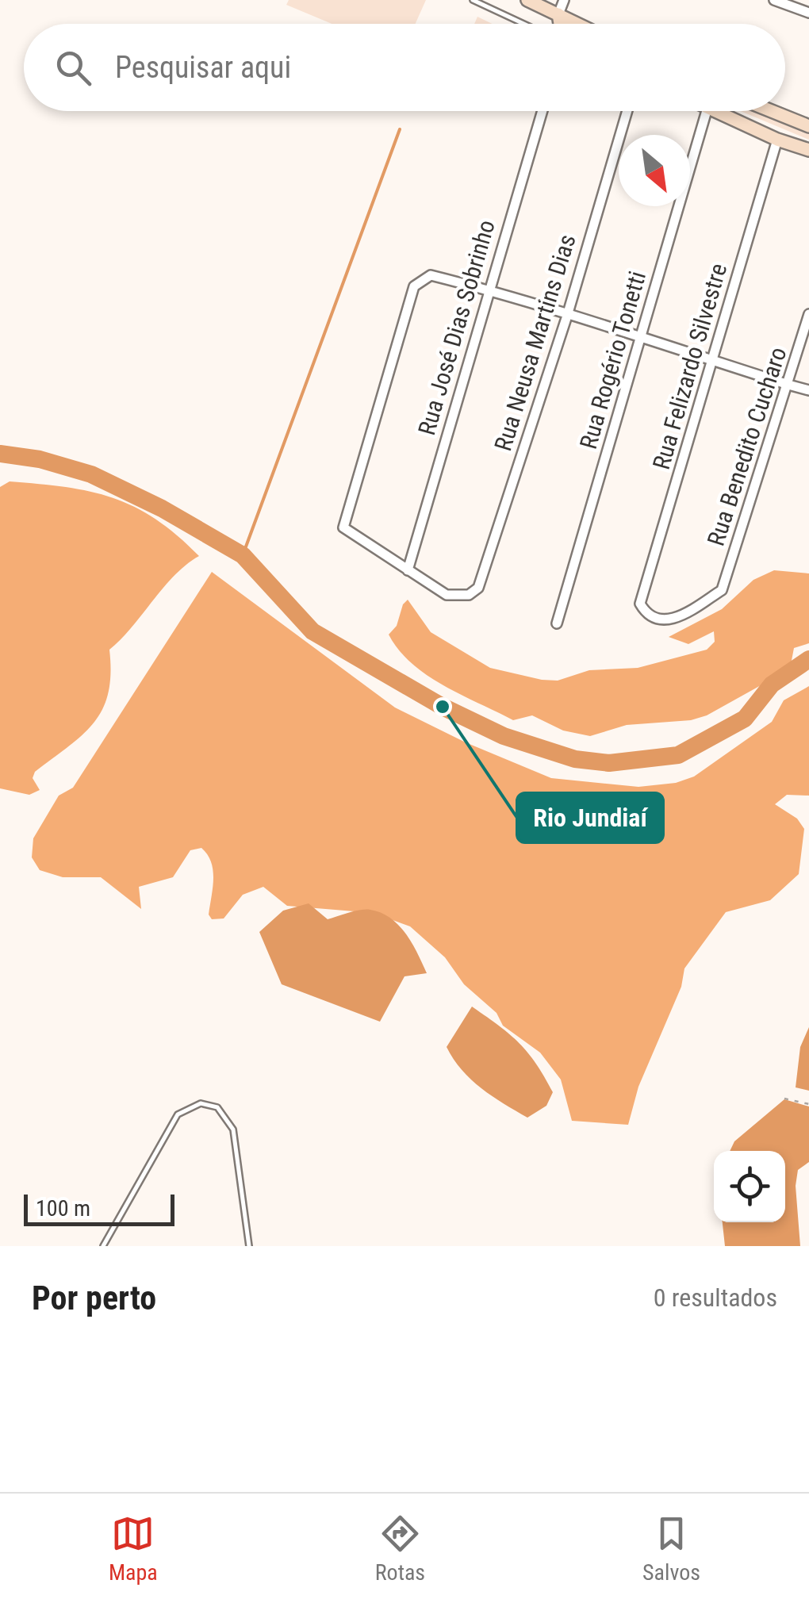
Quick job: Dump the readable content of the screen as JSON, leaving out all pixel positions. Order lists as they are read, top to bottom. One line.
{"streets":{"street":["Rua José Dias Sobrinho","Rua Neusa Martins Dias","Rua Rogério Tonetti","Rua Felizardo Silvestre","Rua Benedito Cucharo"]},"crossings":[["Rua José Dias Sobrinho","Rua Neusa Martins Dias"],["Rua Felizardo Silvestre","Rua Benedito Cucharo"]],"places":["Rio Jundiaí"],"scale_bar":"100 m","north":"bottom right","page":{"search":"Pesquisar aqui","scale":"100 m","heading":["Por perto","0 resultados"],"nav":["Mapa","Rotas","Salvos"]}}
